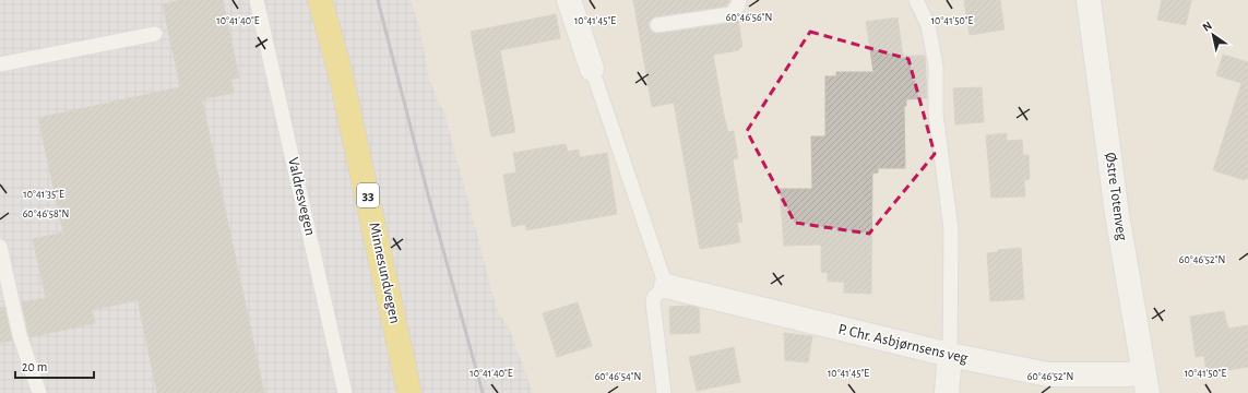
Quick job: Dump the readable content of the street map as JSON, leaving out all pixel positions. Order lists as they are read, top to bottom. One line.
{"streets":{"main road":["33","Minnesundvegen"],"street":["Østre Totenveg","P. Chr. Asbjørnsens veg"],"lane":["Valdresvegen"]},"crossings":[["Østre Totenveg","P. Chr. Asbjørnsens veg"]],"scale_bar":"20 m","north":"top left","coordinates":["60°46'56\"N","10°41'40\"E","10°41'45\"E","10°41'50\"E","10°41'35\"E","60°46'58\"N","60°46'52\"N","60°46'54\"N"]}
